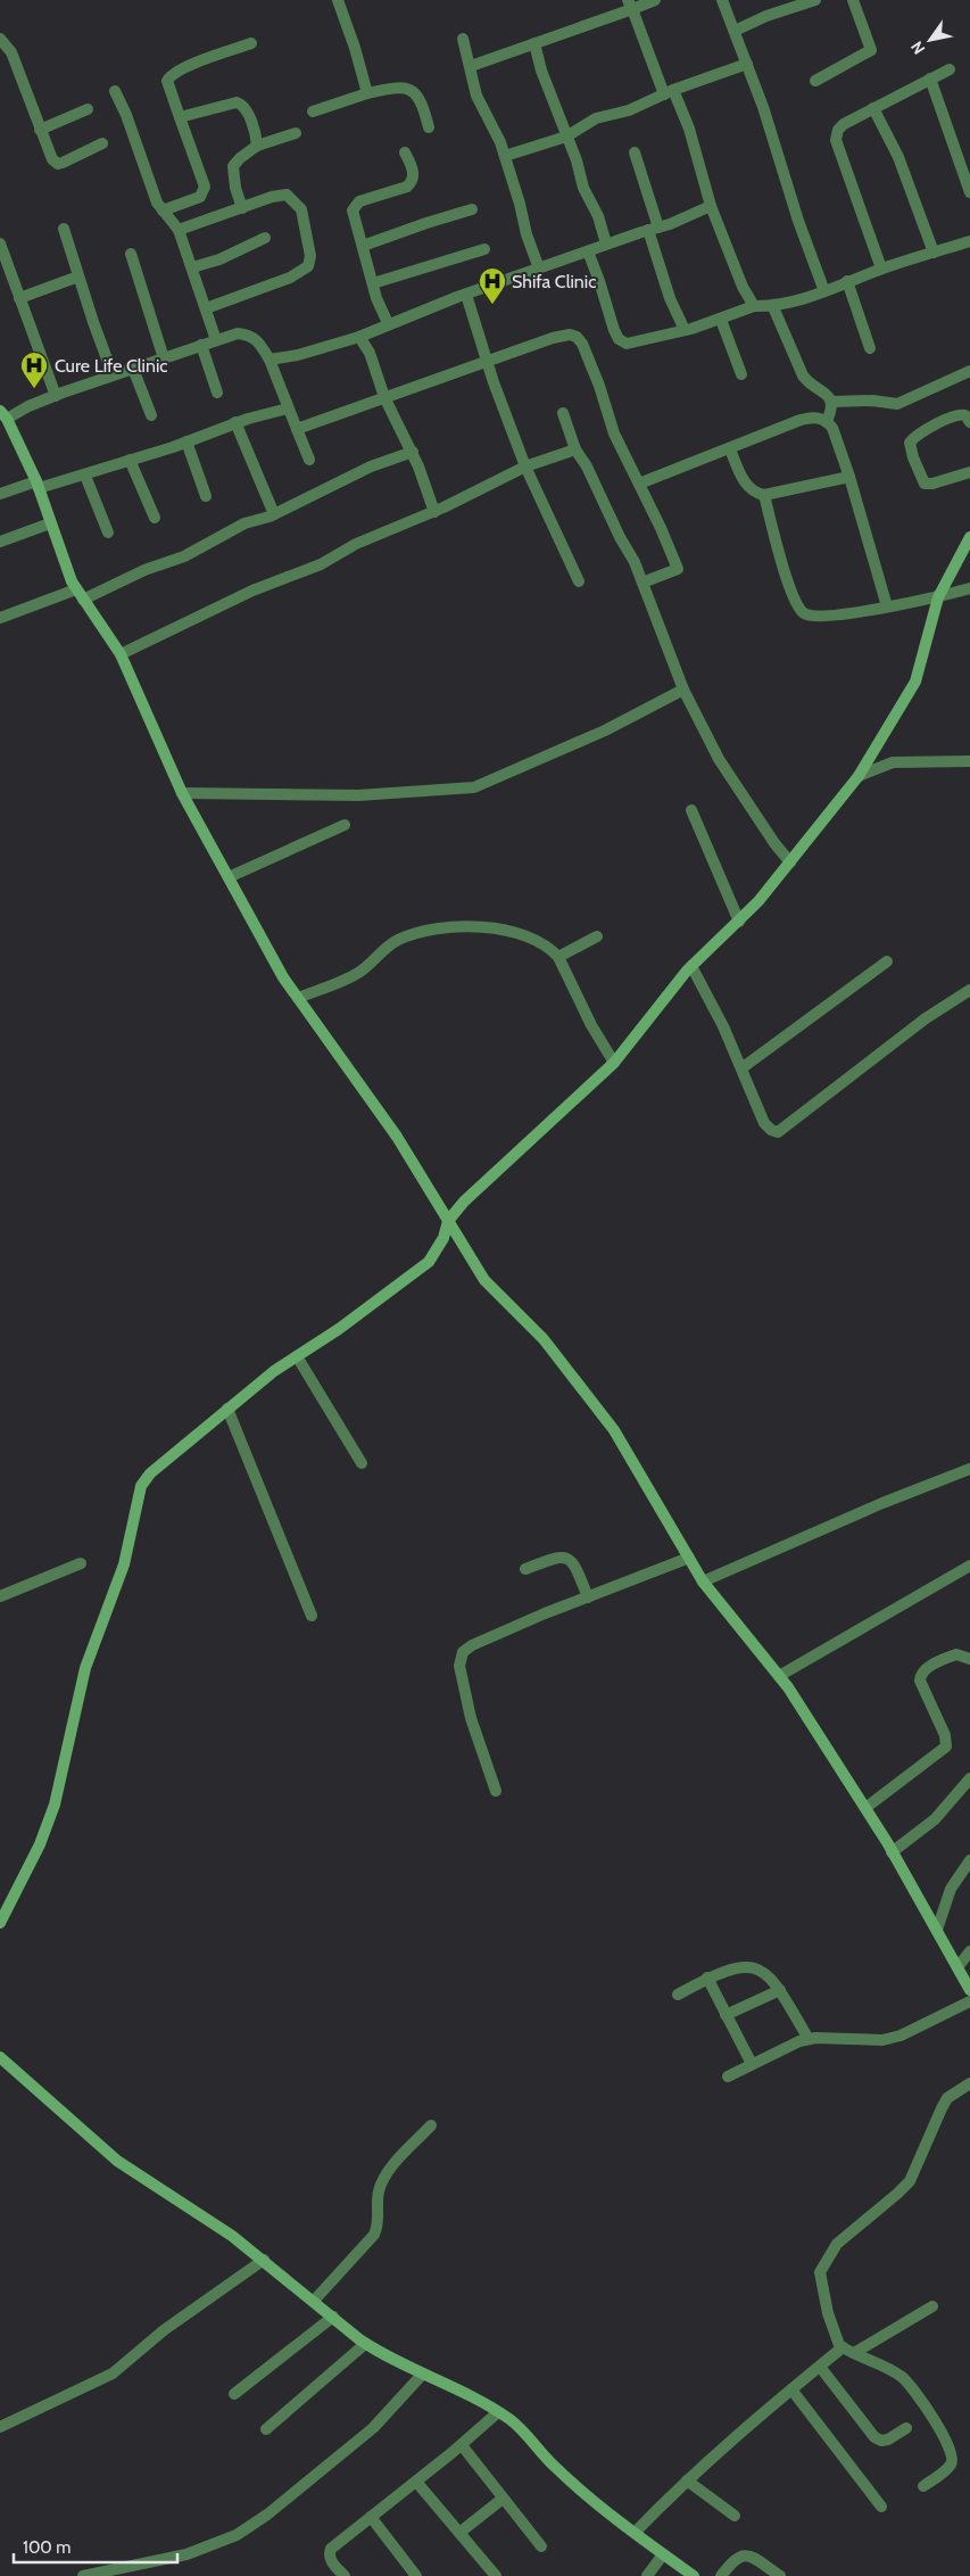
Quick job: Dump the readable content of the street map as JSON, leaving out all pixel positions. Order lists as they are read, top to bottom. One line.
{"places":{"hospital":["Shifa Clinic","Cure Life Clinic"]},"scale_bar":"100 m","north":"bottom left"}
